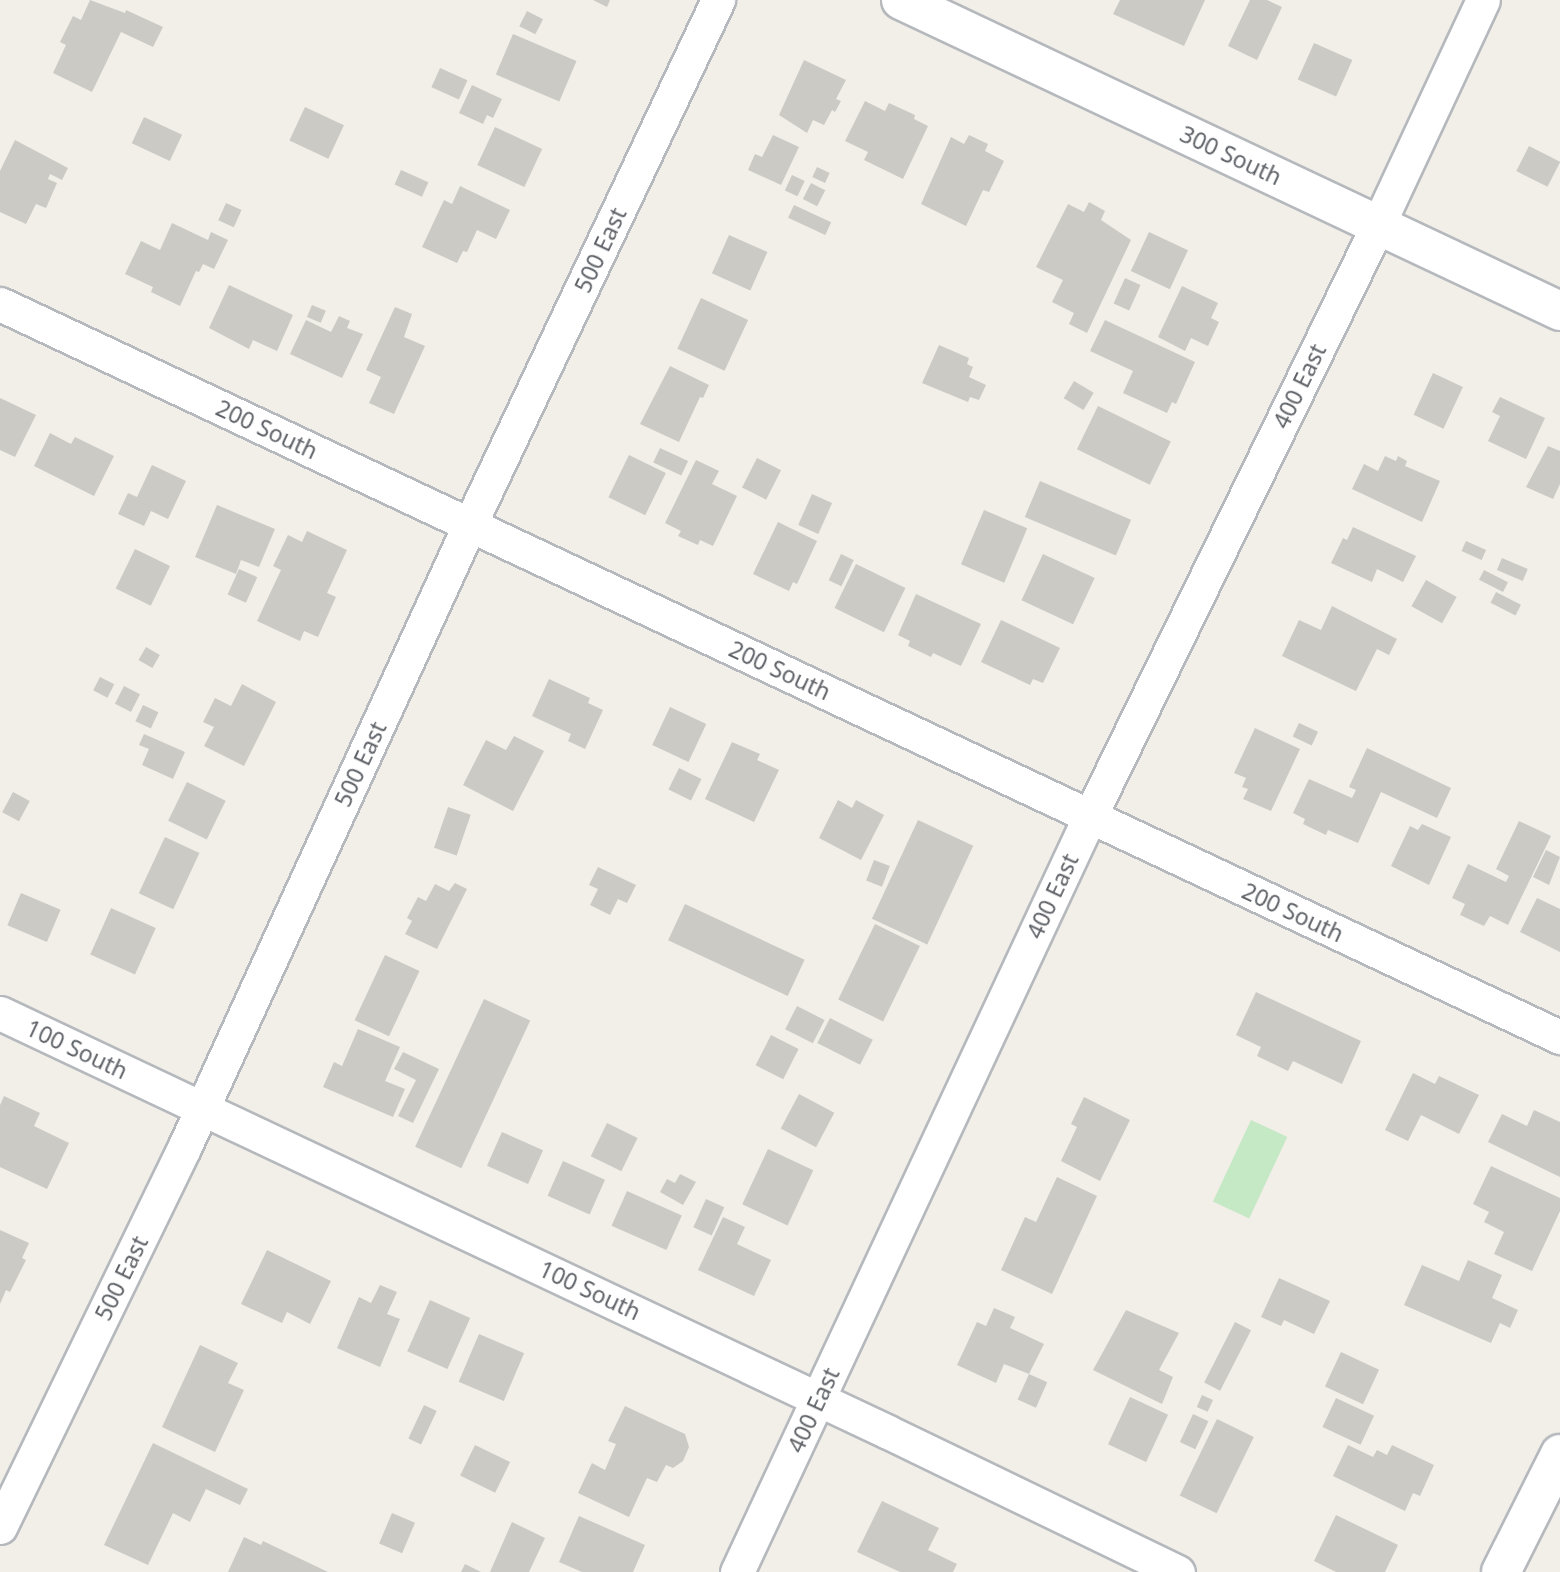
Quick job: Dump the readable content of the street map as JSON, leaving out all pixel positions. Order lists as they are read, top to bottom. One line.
{"streets":{"main road":["300 South"],"street":["500 East","400 East","200 South","100 South"]},"crossings":[["300 South","400 East"],["500 East","200 South"],["500 East","100 South"],["400 East","200 South"],["400 East","100 South"]]}
